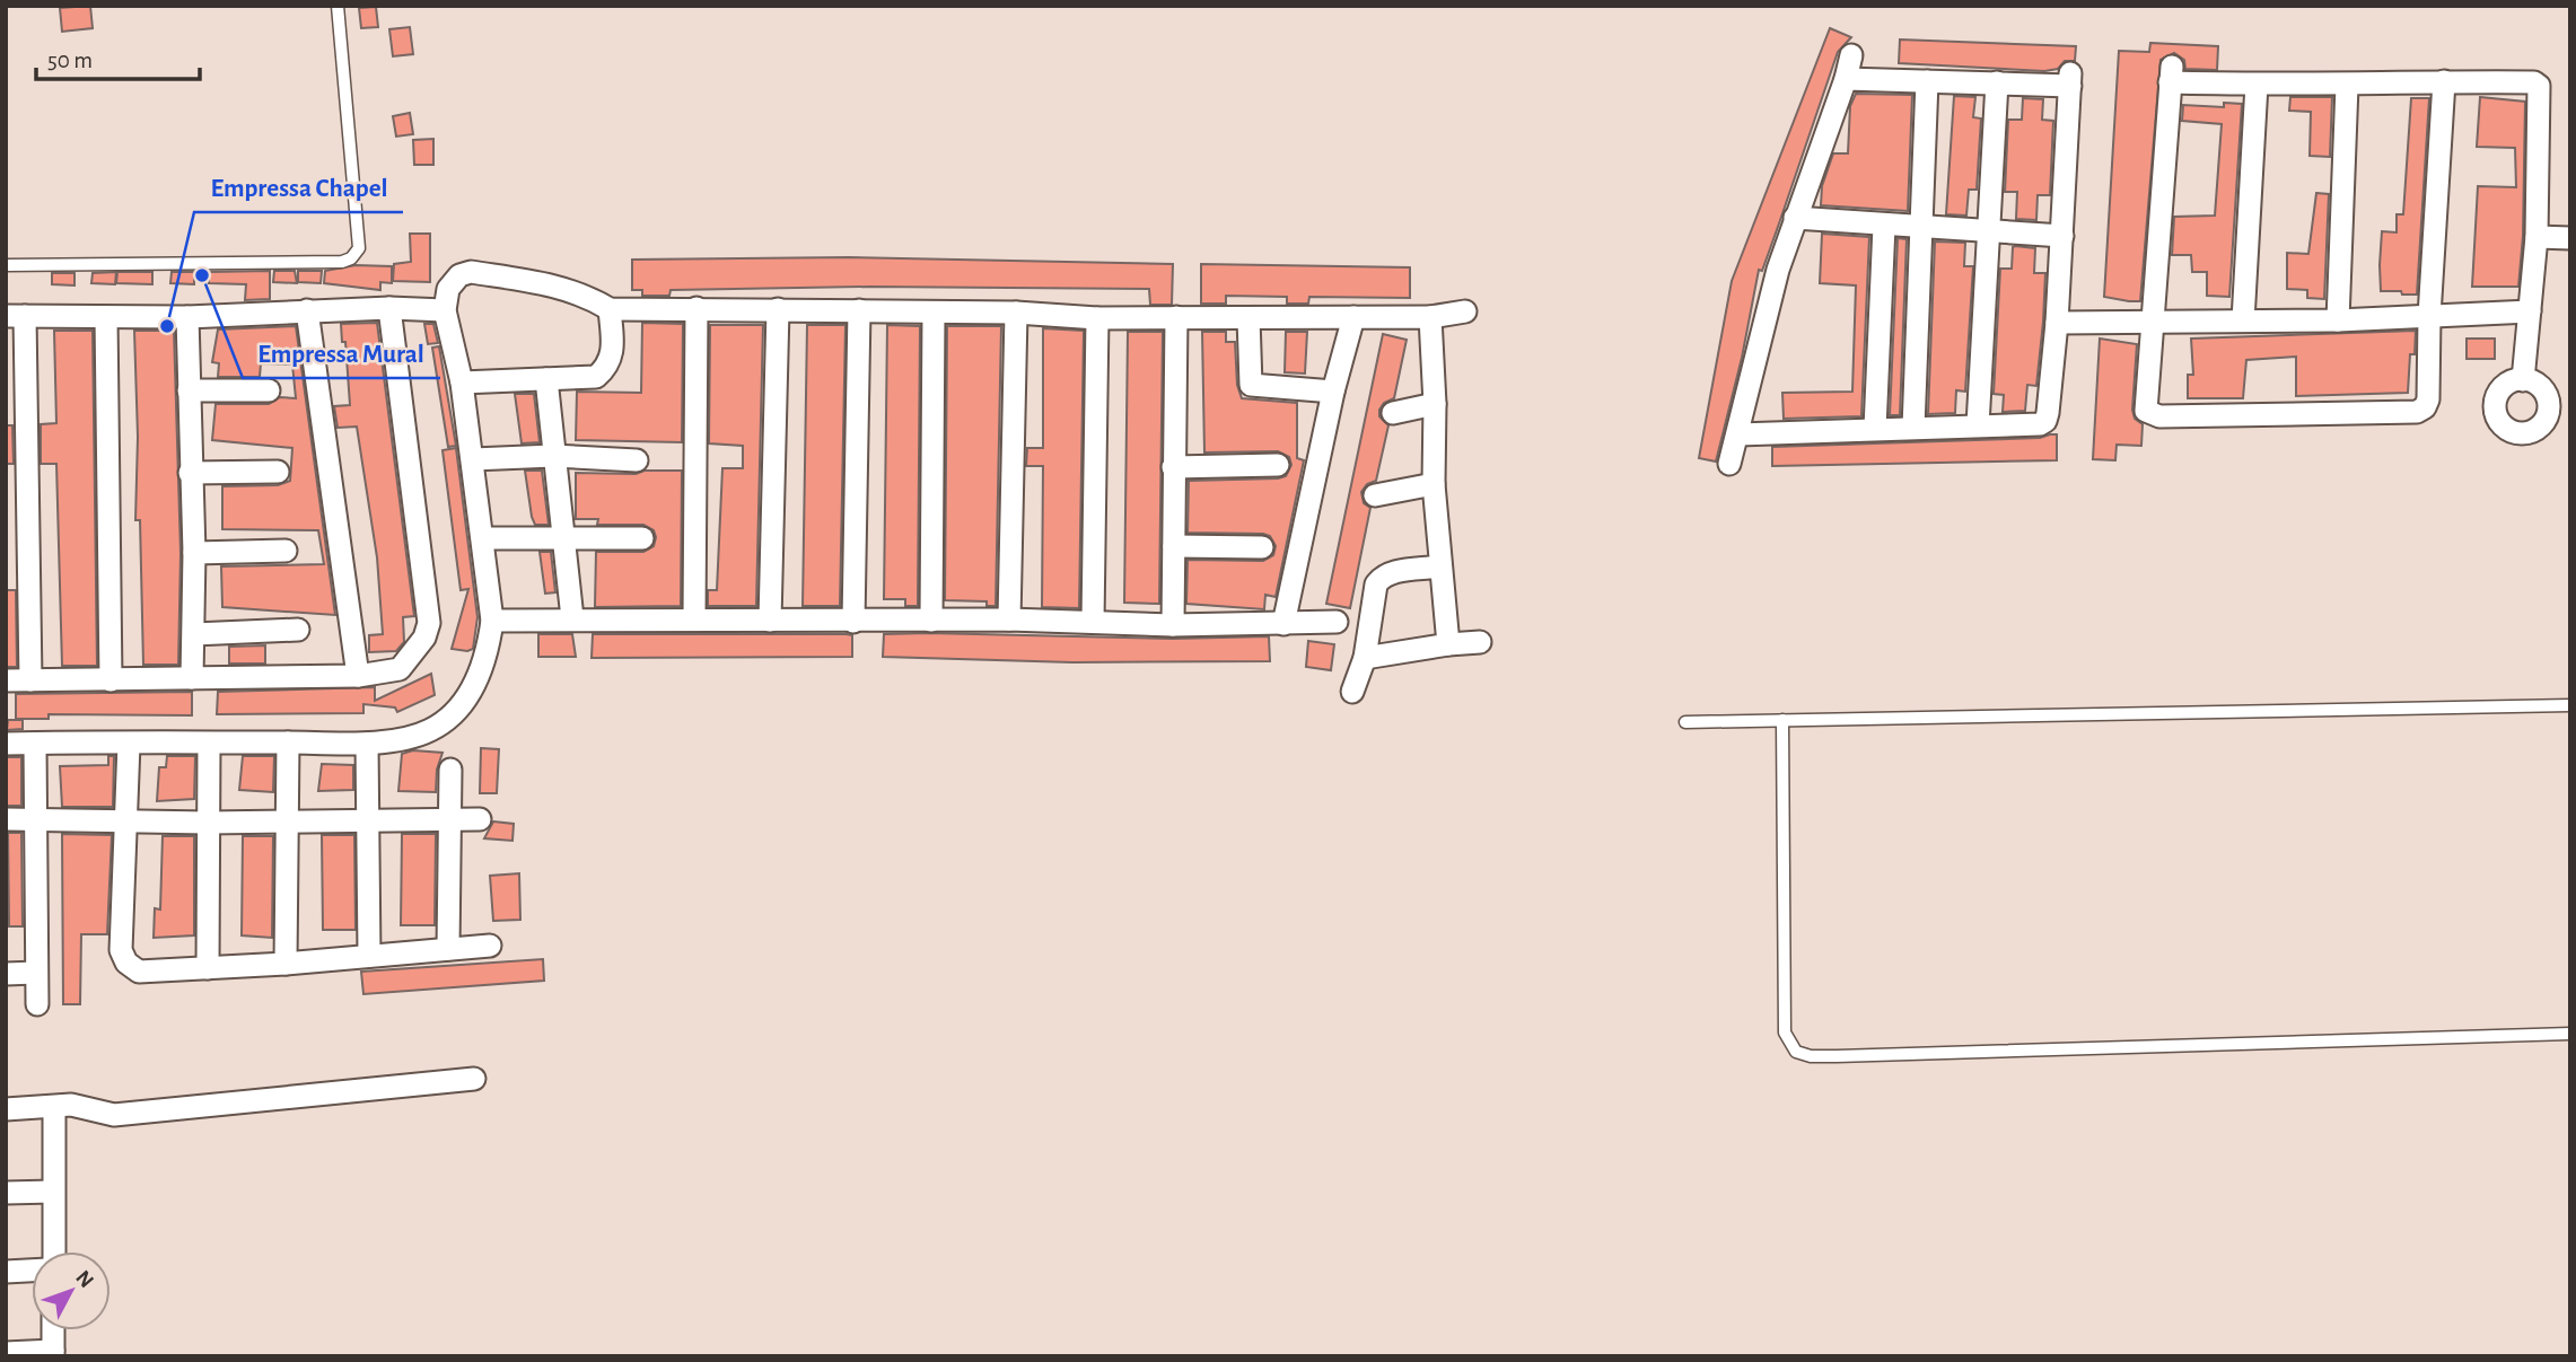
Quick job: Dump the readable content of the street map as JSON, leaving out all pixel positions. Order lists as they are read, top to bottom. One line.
{"places":["Empressa Mural","Empressa Chapel"],"scale_bar":"50 m","north":"top right"}
